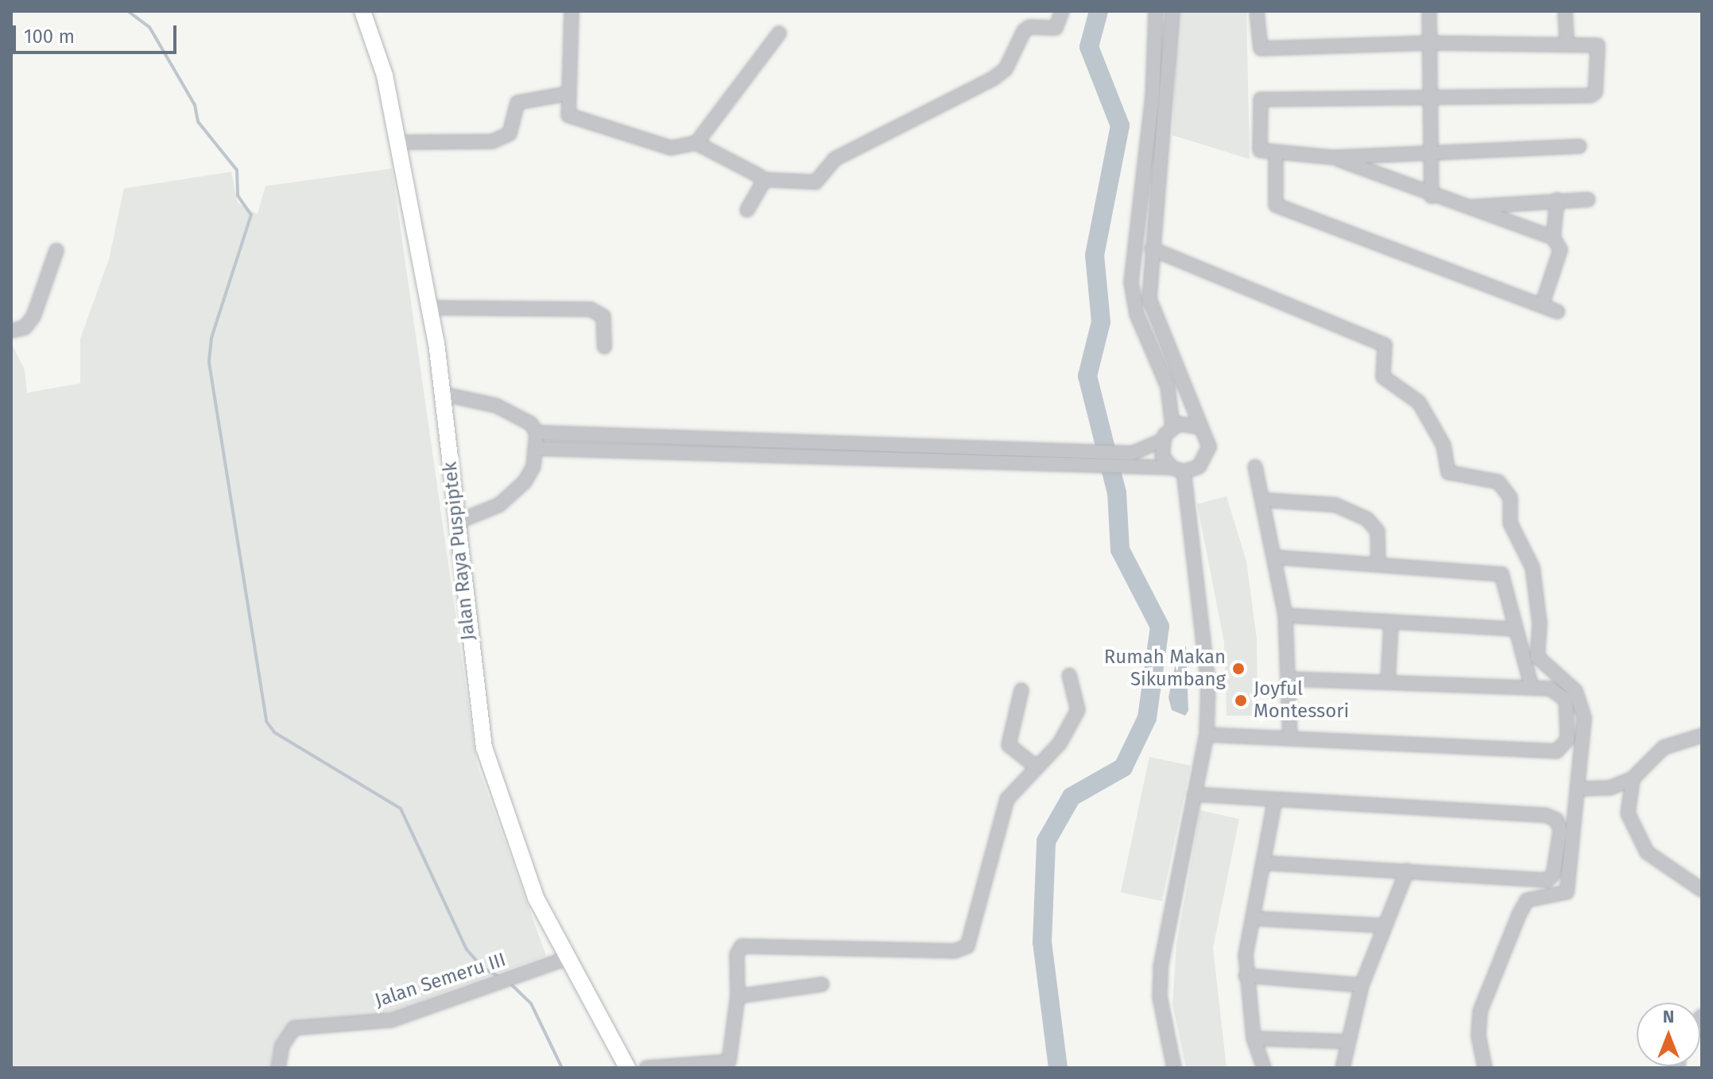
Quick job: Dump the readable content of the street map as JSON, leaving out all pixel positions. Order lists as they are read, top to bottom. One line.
{"streets":{"main road":["Jalan Raya Puspiptek"],"street":["Jalan Semeru III"]},"crossings":[["Jalan Raya Puspiptek","Jalan Semeru III"]],"places":["Rumah Makan Sikumbang","Joyful Montessori"],"scale_bar":"100 m","north":"top"}
